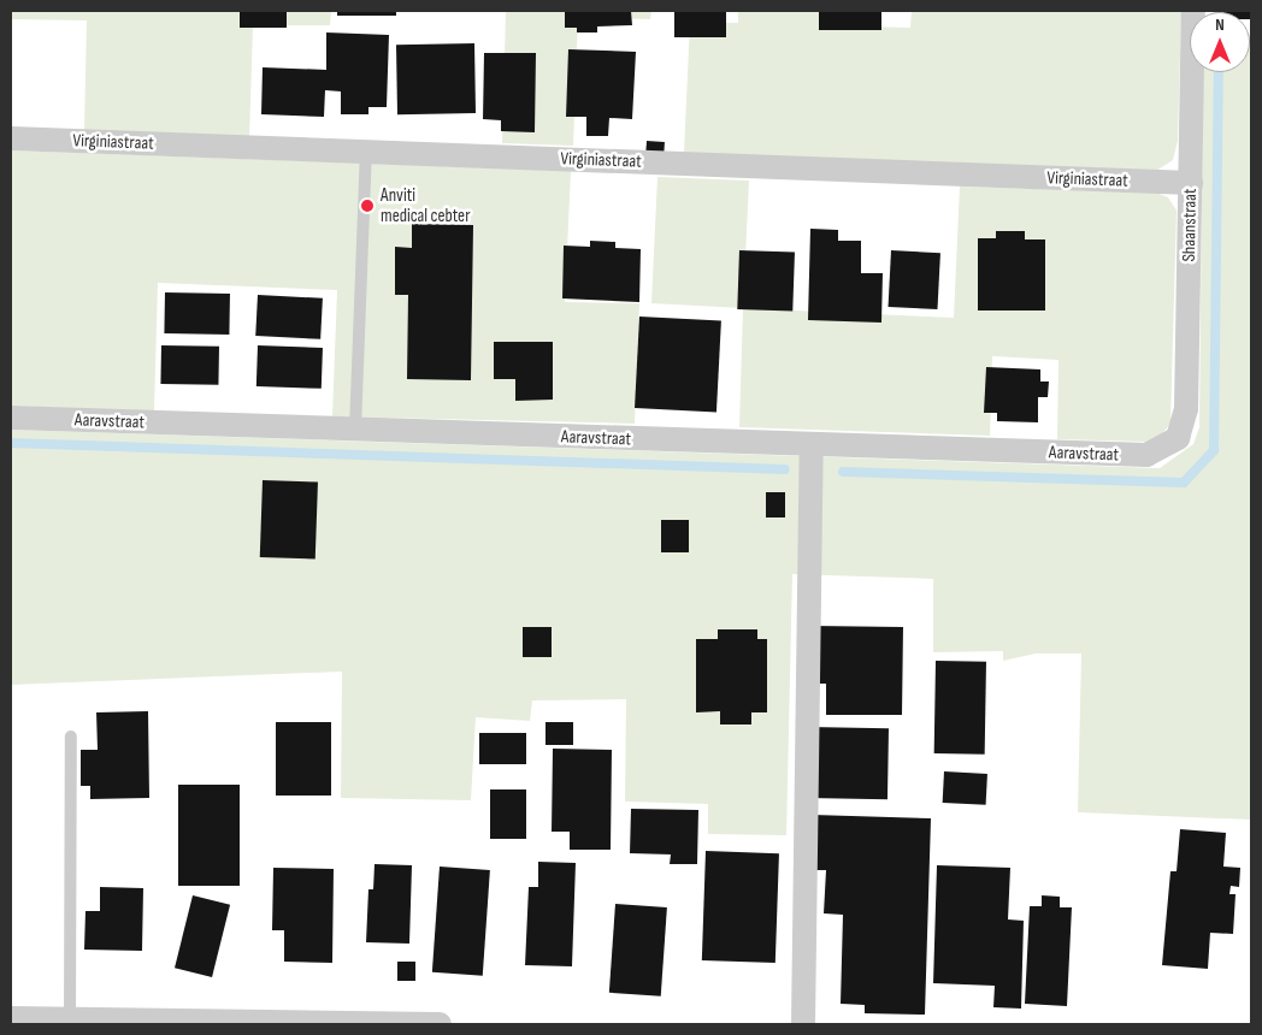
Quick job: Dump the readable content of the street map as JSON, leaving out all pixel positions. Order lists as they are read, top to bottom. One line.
{"streets":{"street":["Virginiastraat","Shaanstraat","Aaravstraat"]},"crossings":[["Virginiastraat","Shaanstraat"],["Shaanstraat","Aaravstraat"]],"places":["Anviti medical cebter"],"north":"top"}
